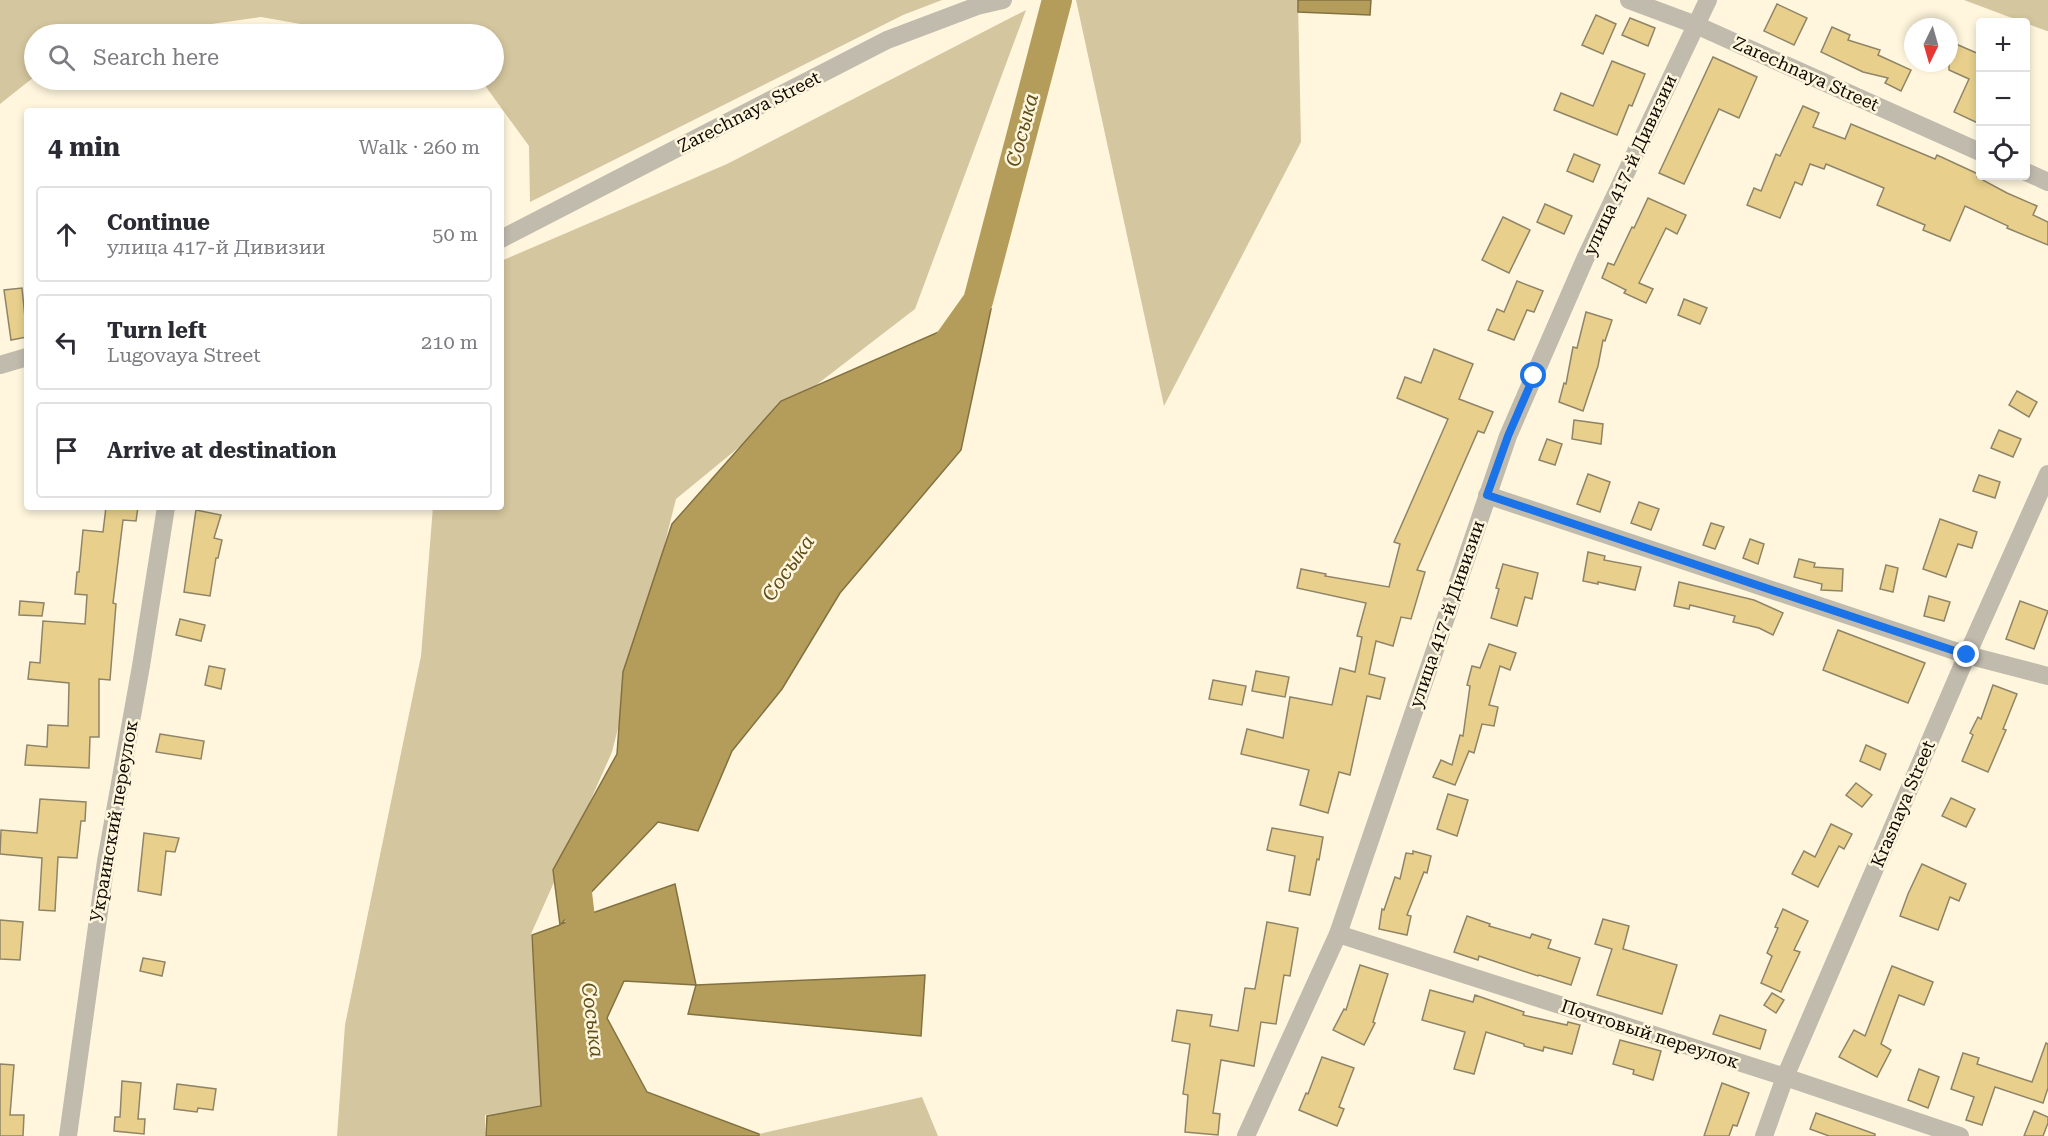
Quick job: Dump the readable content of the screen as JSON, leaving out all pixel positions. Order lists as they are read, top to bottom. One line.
{"streets":{"street":["Zarechnaya Street","улица 417-й Дивизии","Krasnaya Street","Украинский переулок","Почтовый переулок"]},"crossings":[["Zarechnaya Street","улица 417-й Дивизии"],["улица 417-й Дивизии","Почтовый переулок"],["Krasnaya Street","Почтовый переулок"]],"water":["Сосыка"],"north":"bottom","page":{"map_buttons":["+","−"],"search":"Search here","heading":["4 min","Walk · 260 m"],"list":[["Continue","улица 417-й Дивизии","50 m"],["Turn left","Lugovaya Street","210 m"],"Arrive at destination"]}}
